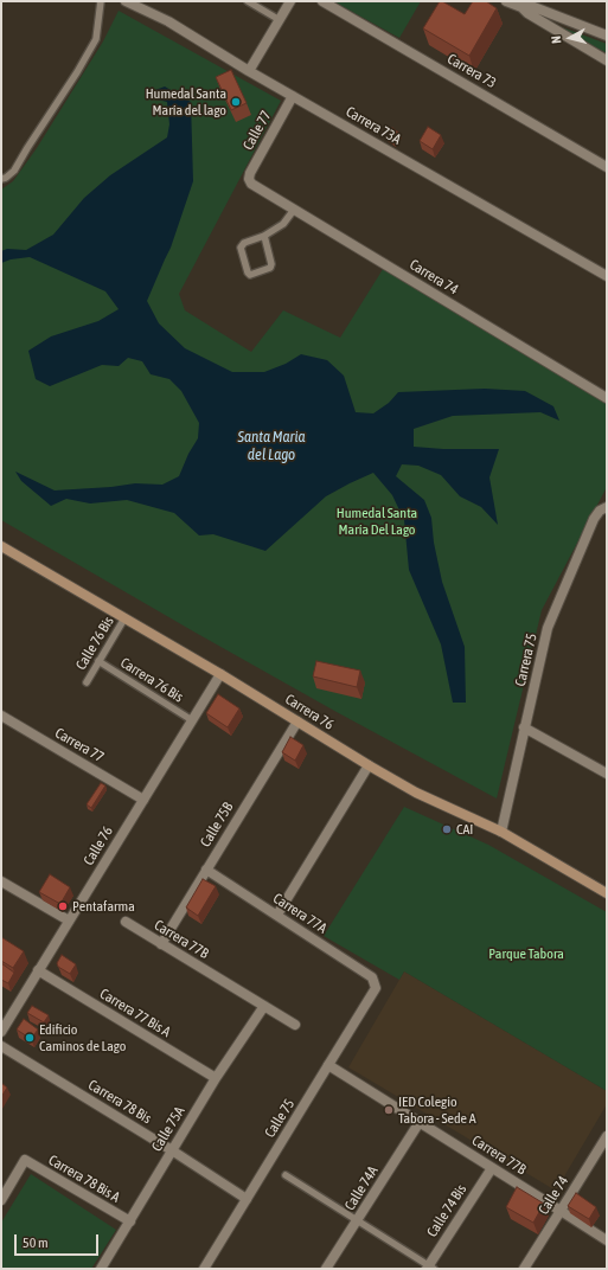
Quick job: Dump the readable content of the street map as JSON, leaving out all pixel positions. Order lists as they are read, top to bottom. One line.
{"streets":{"main road":["Carrera 76"],"street":["Carrera 73","Carrera 73A","Calle 77","Carrera 74","Carrera 75","Carrera 77","Calle 75B","Calle 76","Carrera 77A","Carrera 77B","Carrera 77 Bis A","Carrera 78 Bis","Calle 75","Calle 75A","Carrera 78 Bis A","Calle 74A","Calle 74","Calle 74 Bis"],"lane":["Calle 76 Bis","Carrera 76 Bis"]},"crossings":[["Carrera 73A","Calle 77"],["Calle 77","Carrera 74"],["Calle 76 Bis","Carrera 76 Bis"],["Calle 76 Bis","Carrera 76"],["Carrera 75","Carrera 76"],["Carrera 76 Bis","Calle 76"],["Carrera 76","Calle 75B"],["Carrera 76","Calle 76"],["Carrera 77","Calle 76"],["Calle 75B","Carrera 77A"],["Calle 75B","Carrera 77B"],["Calle 76","Carrera 77 Bis A"],["Carrera 77A","Calle 75"],["Carrera 77B","Calle 75"],["Carrera 77B","Calle 75A"],["Carrera 77B","Calle 74A"],["Carrera 77B","Calle 74"],["Carrera 77B","Calle 74 Bis"],["Carrera 77 Bis A","Calle 75A"],["Carrera 78 Bis","Calle 75"],["Carrera 78 Bis","Calle 75A"],["Calle 75A","Carrera 78 Bis A"]],"water":["Santa Maria del Lago"],"parks":["Humedal Santa María Del Lago","Parque Tabora"],"places":["Humedal Santa María del lago","CAI","Pentafarma","Edificio Caminos de Lago","IED Colegio Tabora - Sede A"],"scale_bar":"50 m","north":"left"}
